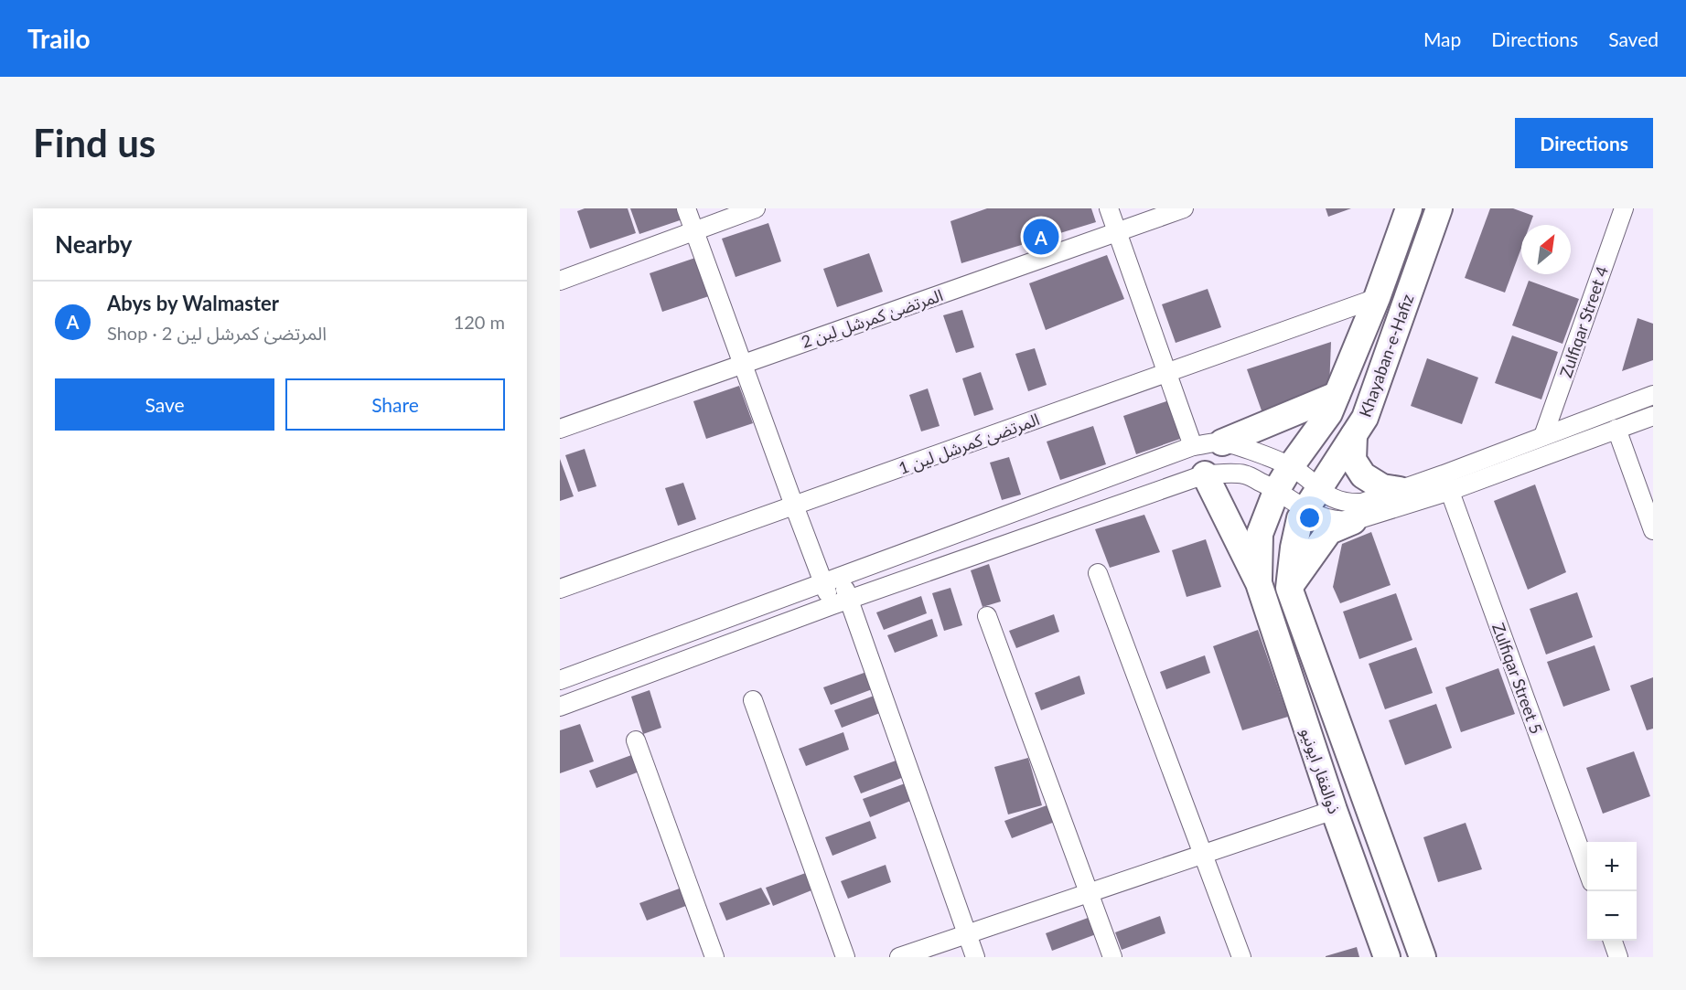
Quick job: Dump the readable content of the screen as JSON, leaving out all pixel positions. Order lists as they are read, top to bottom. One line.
{"streets":{"street":["المرتضیٰ کمرشل لین 2","Zulfiqar Street 4","Khayaban-e-Hafiz","المرتضیٰ کمرشل لین 1","Zulfiqar Street 5","ذوالفقار ایونیو"]},"crossings":[["Khayaban-e-Hafiz","المرتضیٰ کمرشل لین 1"],["Khayaban-e-Hafiz","ذوالفقار ایونیو"]],"north":"top right","page":{"header":"Trailo","nav":["Map","Directions","Saved"],"buttons":["Directions",["Save","Share"]],"title":"Find us","heading":"Nearby","pins":"A","list":[{"mark":"A","name":"Abys by Walmaster","note":"Shop · المرتضیٰ کمرشل لین 2","value":"120 m"}],"map_buttons":["+","−"]}}
